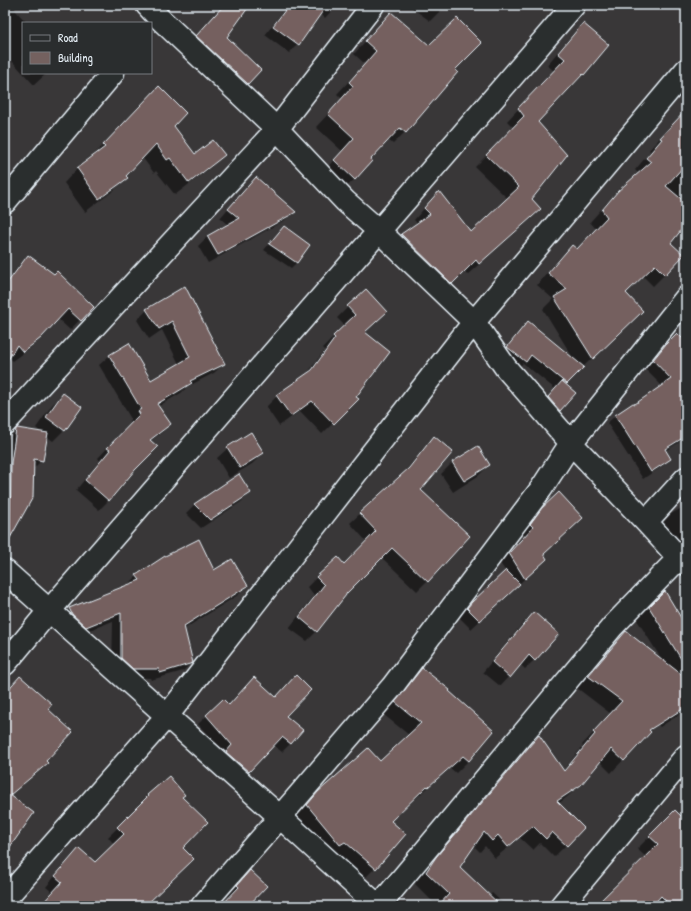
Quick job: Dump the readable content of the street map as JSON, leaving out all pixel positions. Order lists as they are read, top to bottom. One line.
{"legend":["Road","Building"]}
